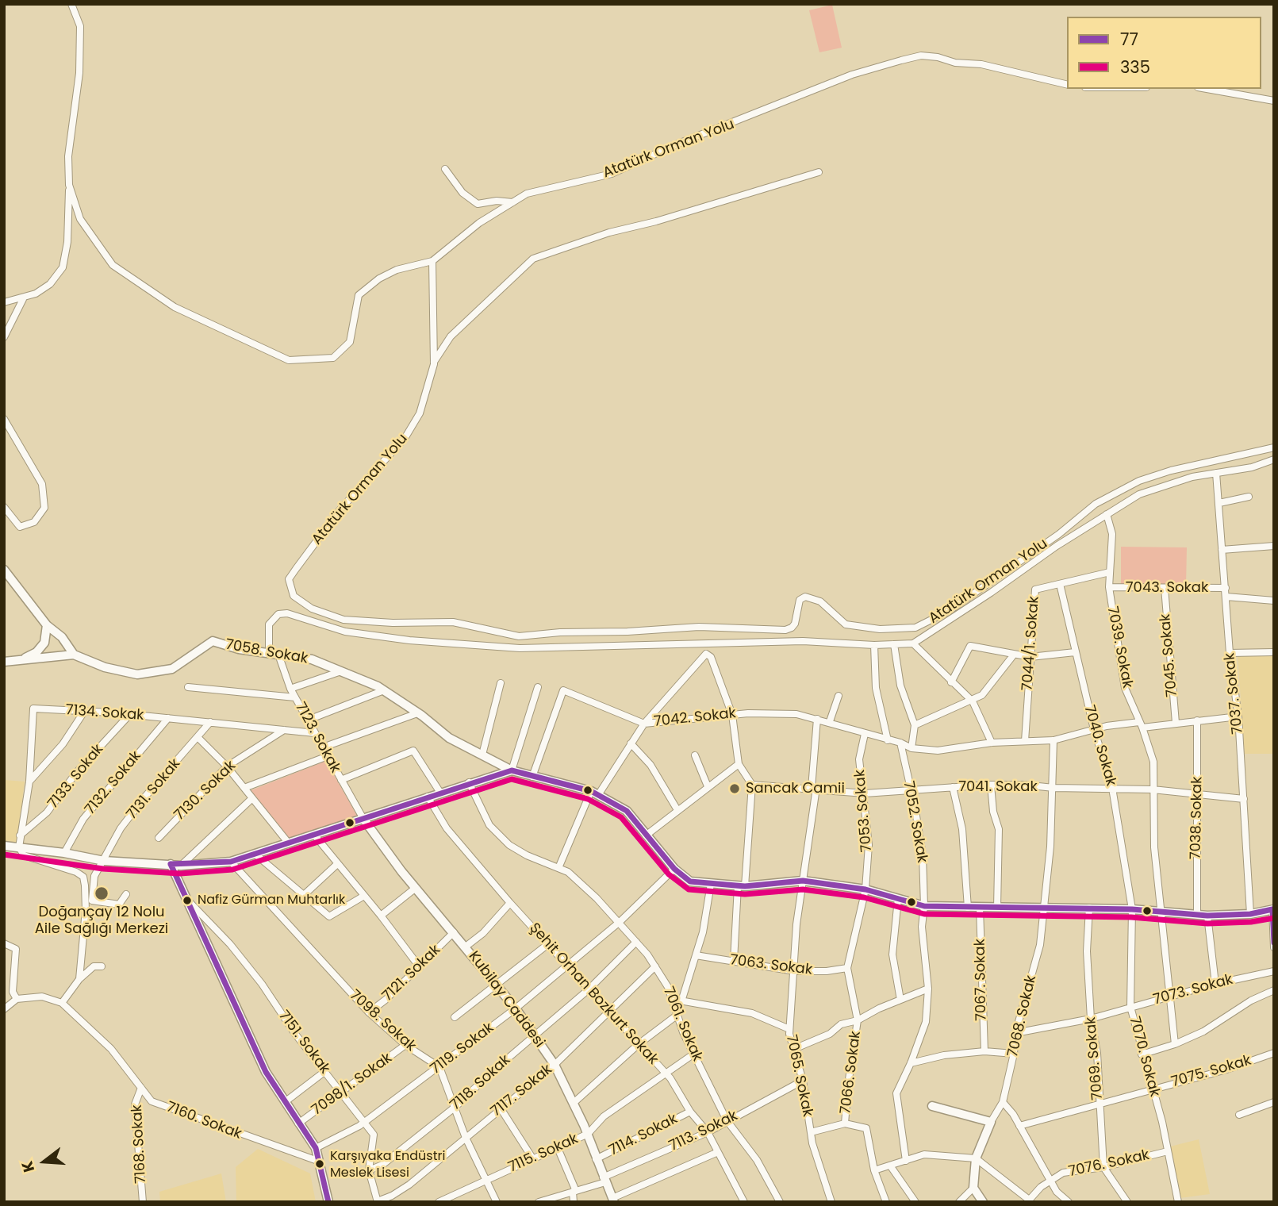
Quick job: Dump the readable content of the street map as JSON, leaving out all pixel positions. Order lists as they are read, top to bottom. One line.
{"streets":{"main road":["7058. Sokak","Kubilay Caddesi"],"street":["Atatürk Orman Yolu","7043. Sokak","7044/1. Sokak","7039. Sokak","7045. Sokak","7037. Sokak","7134. Sokak","7042. Sokak","7123. Sokak","7040. Sokak","7133. Sokak","7132. Sokak","7041. Sokak","7131. Sokak","7130. Sokak","7053. Sokak","7038. Sokak","7052. Sokak","7063. Sokak","7121. Sokak","7067. Sokak","7073. Sokak","Şehit Orhan Bozkurt Sokak","7068. Sokak","7098. Sokak","7061. Sokak","7151. Sokak","7119. Sokak","7070. Sokak","7069. Sokak","7075. Sokak","7066. Sokak","7065. Sokak","7118. Sokak","7098/1. Sokak","7117. Sokak","7160. Sokak","7113. Sokak","7114. Sokak","7168. Sokak","7115. Sokak","7076. Sokak"]},"crossings":[["7043. Sokak","7039. Sokak"],["7043. Sokak","7045. Sokak"],["7043. Sokak","7037. Sokak"],["7044/1. Sokak","7039. Sokak"],["7044/1. Sokak","7042. Sokak"],["7044/1. Sokak","7040. Sokak"],["7039. Sokak","7058. Sokak"],["7039. Sokak","7042. Sokak"],["7039. Sokak","7041. Sokak"],["7039. Sokak","7073. Sokak"],["7058. Sokak","7037. Sokak"],["7058. Sokak","7042. Sokak"],["7058. Sokak","7123. Sokak"],["7058. Sokak","7040. Sokak"],["7058. Sokak","7053. Sokak"],["7058. Sokak","7038. Sokak"],["7058. Sokak","7052. Sokak"],["7058. Sokak","7067. Sokak"],["7058. Sokak","7068. Sokak"],["7058. Sokak","7119. Sokak"],["7058. Sokak","7070. Sokak"],["7058. Sokak","7069. Sokak"],["7058. Sokak","7066. Sokak"],["7058. Sokak","7065. Sokak"],["7045. Sokak","7042. Sokak"],["7037. Sokak","7042. Sokak"],["7037. Sokak","7041. Sokak"],["7134. Sokak","7123. Sokak"],["7134. Sokak","7133. Sokak"],["7134. Sokak","7132. Sokak"],["7134. Sokak","7131. Sokak"],["7134. Sokak","7130. Sokak"],["7042. Sokak","7040. Sokak"],["7042. Sokak","7053. Sokak"],["7042. Sokak","7038. Sokak"],["7042. Sokak","7052. Sokak"],["7042. Sokak","7068. Sokak"],["7042. Sokak","7065. Sokak"],["7123. Sokak","Kubilay Caddesi"],["7040. Sokak","7041. Sokak"],["7040. Sokak","7070. Sokak"],["7041. Sokak","7053. Sokak"],["7041. Sokak","7038. Sokak"],["7041. Sokak","7052. Sokak"],["7041. Sokak","7068. Sokak"],["7041. Sokak","7065. Sokak"],["7053. Sokak","7066. Sokak"],["7063. Sokak","7066. Sokak"],["7063. Sokak","7065. Sokak"],["7121. Sokak","Kubilay Caddesi"],["7121. Sokak","7098. Sokak"],["7073. Sokak","7068. Sokak"],["7073. Sokak","7070. Sokak"],["7073. Sokak","7069. Sokak"],["Şehit Orhan Bozkurt Sokak","7119. Sokak"],["Şehit Orhan Bozkurt Sokak","7118. Sokak"],["Şehit Orhan Bozkurt Sokak","7117. Sokak"],["Şehit Orhan Bozkurt Sokak","7113. Sokak"],["Şehit Orhan Bozkurt Sokak","7114. Sokak"],["Şehit Orhan Bozkurt Sokak","7115. Sokak"],["Kubilay Caddesi","7119. Sokak"],["Kubilay Caddesi","7118. Sokak"],["Kubilay Caddesi","7117. Sokak"],["Kubilay Caddesi","7113. Sokak"],["Kubilay Caddesi","7114. Sokak"],["Kubilay Caddesi","7115. Sokak"],["7098. Sokak","7119. Sokak"],["7098. Sokak","7098/1. Sokak"],["7061. Sokak","7119. Sokak"],["7061. Sokak","7118. Sokak"],["7061. Sokak","7117. Sokak"],["7061. Sokak","7113. Sokak"],["7061. Sokak","7115. Sokak"],["7151. Sokak","7119. Sokak"],["7151. Sokak","7118. Sokak"],["7151. Sokak","7098/1. Sokak"],["7151. Sokak","7117. Sokak"],["7070. Sokak","7075. Sokak"],["7070. Sokak","7076. Sokak"],["7069. Sokak","7075. Sokak"],["7069. Sokak","7076. Sokak"],["7066. Sokak","7065. Sokak"],["7065. Sokak","7113. Sokak"],["7160. Sokak","7168. Sokak"]],"places":["Sancak Camii","Doğançay 12 Nolu Aile Sağlığı Merkezi","Nafiz Gürman Muhtarlık","Karşıyaka Endüstri Meslek Lisesi"],"lines":["transit line 77","transit line 335"],"legend":["77","335"],"north":"left"}
